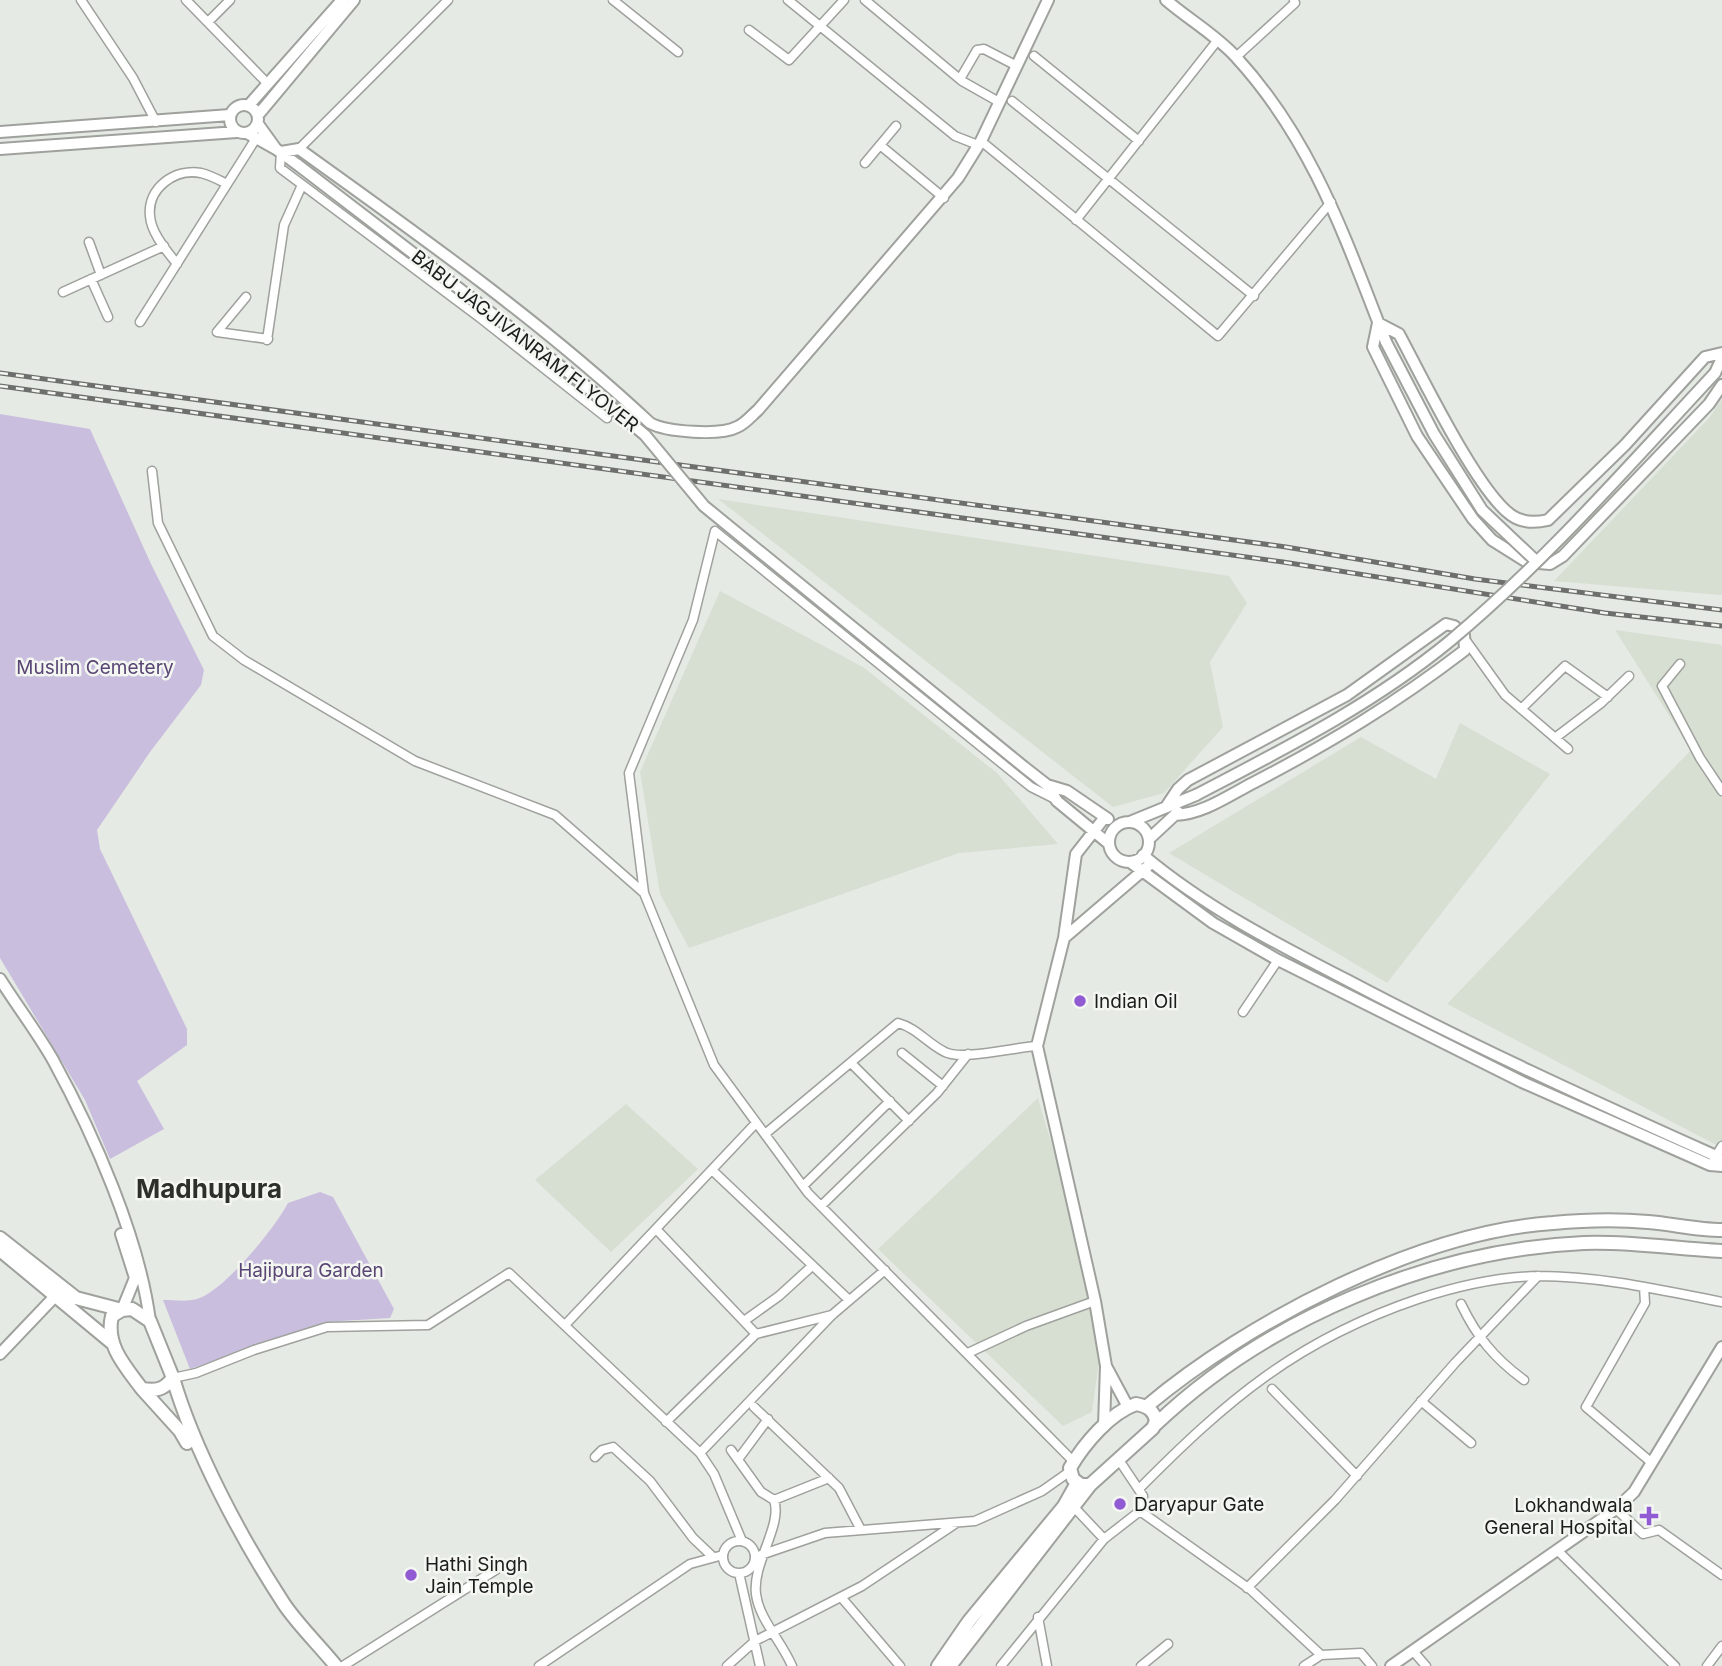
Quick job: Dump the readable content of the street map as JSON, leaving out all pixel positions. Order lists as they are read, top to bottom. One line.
{"streets":{"street":["BABU JAGJIVANRAM FLYOVER"]},"districts":["Madhupura"],"parks":["Muslim Cemetery","Hajipura Garden"],"places":{"other":["Indian Oil","Daryapur Gate","Hathi Singh Jain Temple"],"health":["Lokhandwala General Hospital"]}}
